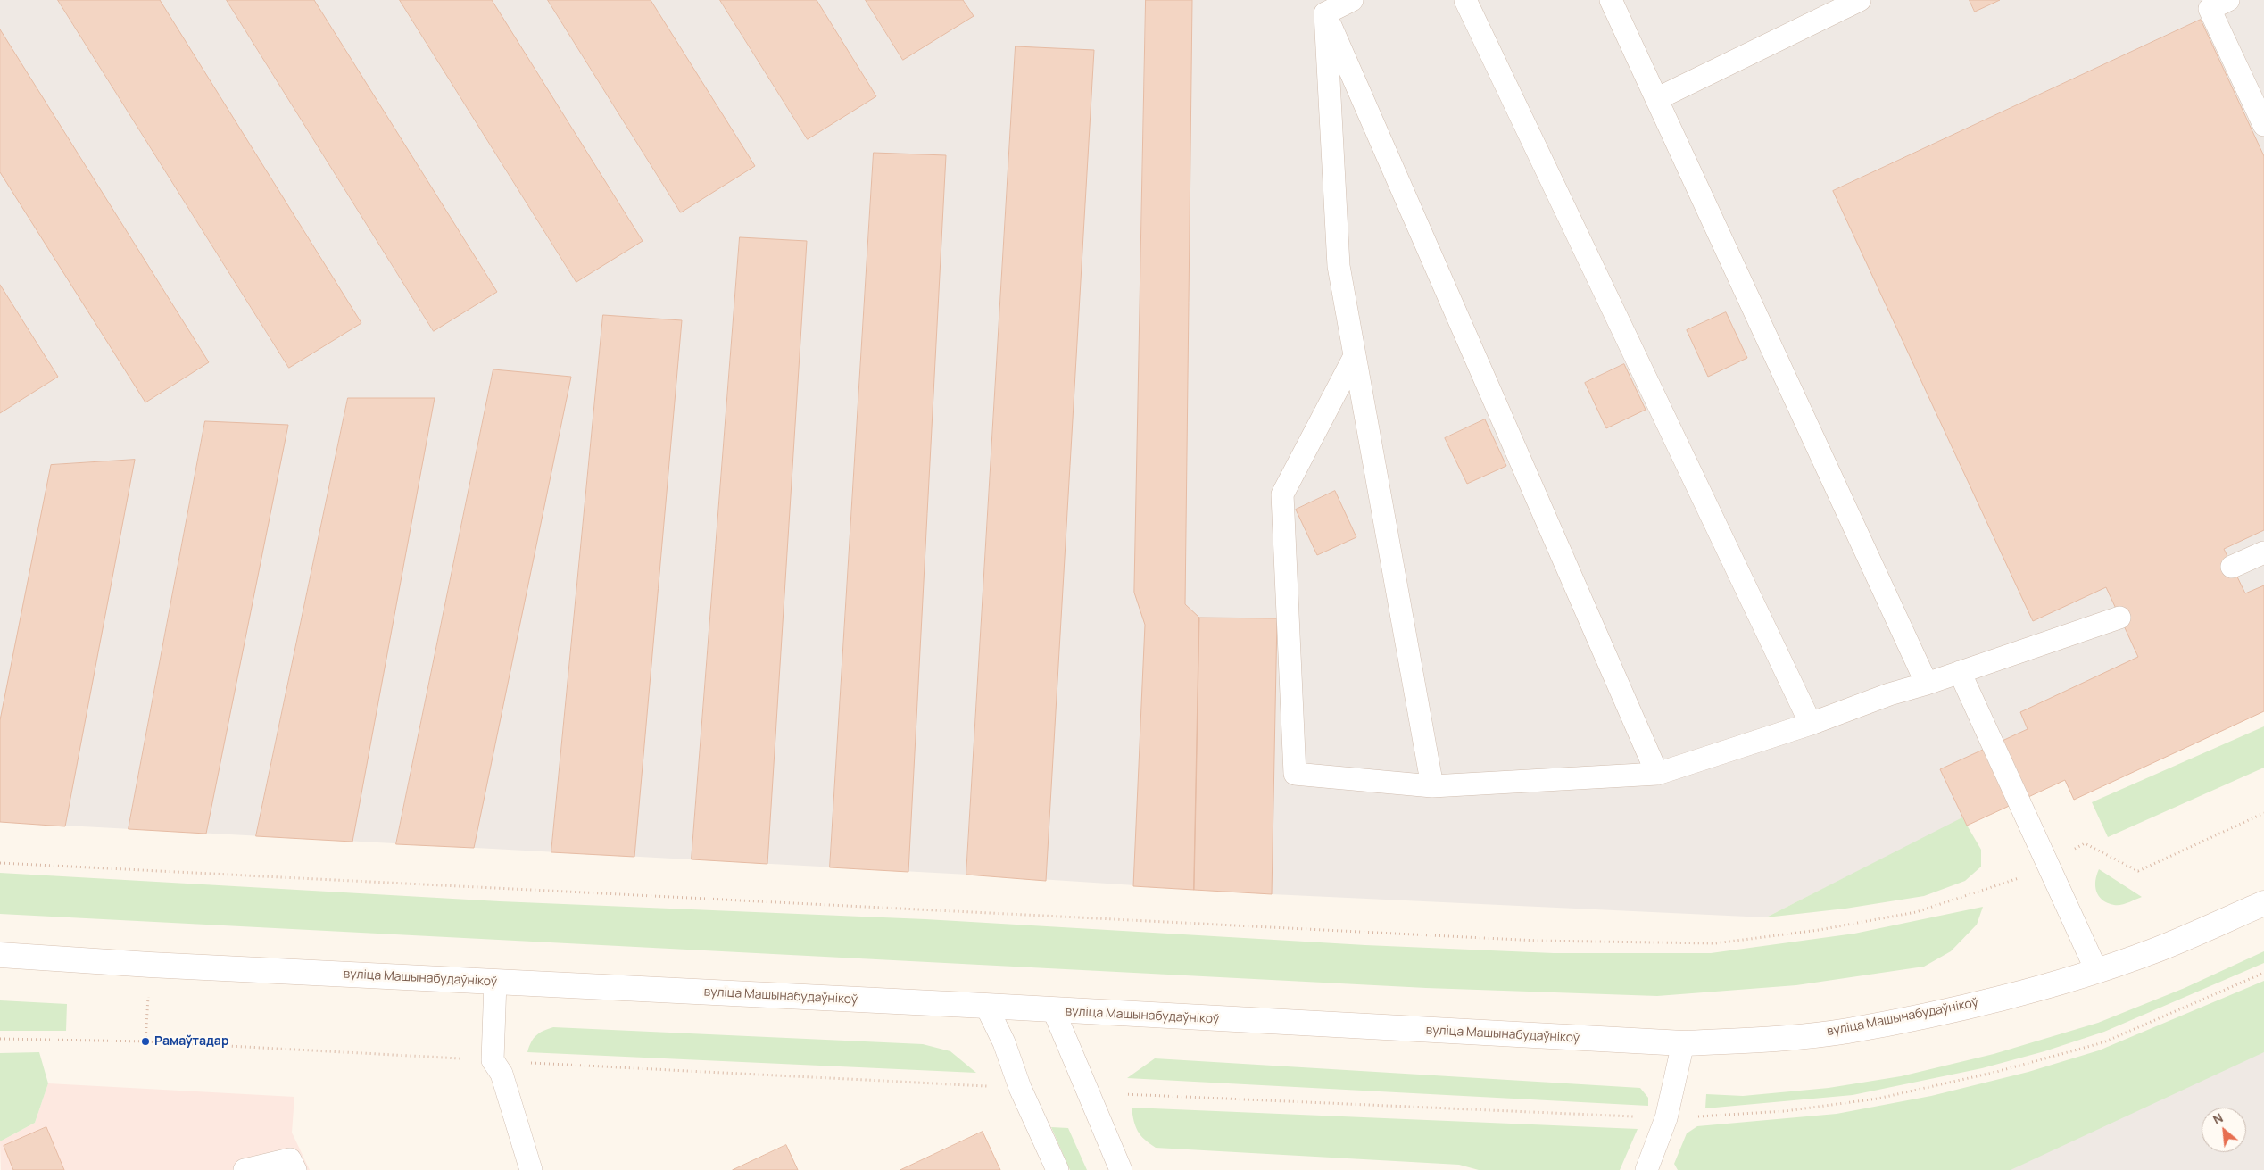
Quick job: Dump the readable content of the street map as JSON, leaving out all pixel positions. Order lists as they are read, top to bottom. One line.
{"streets":{"main road":["вуліца Машынабудаўнікоў"]},"places":["Рамаўтадар"],"north":"top left"}
